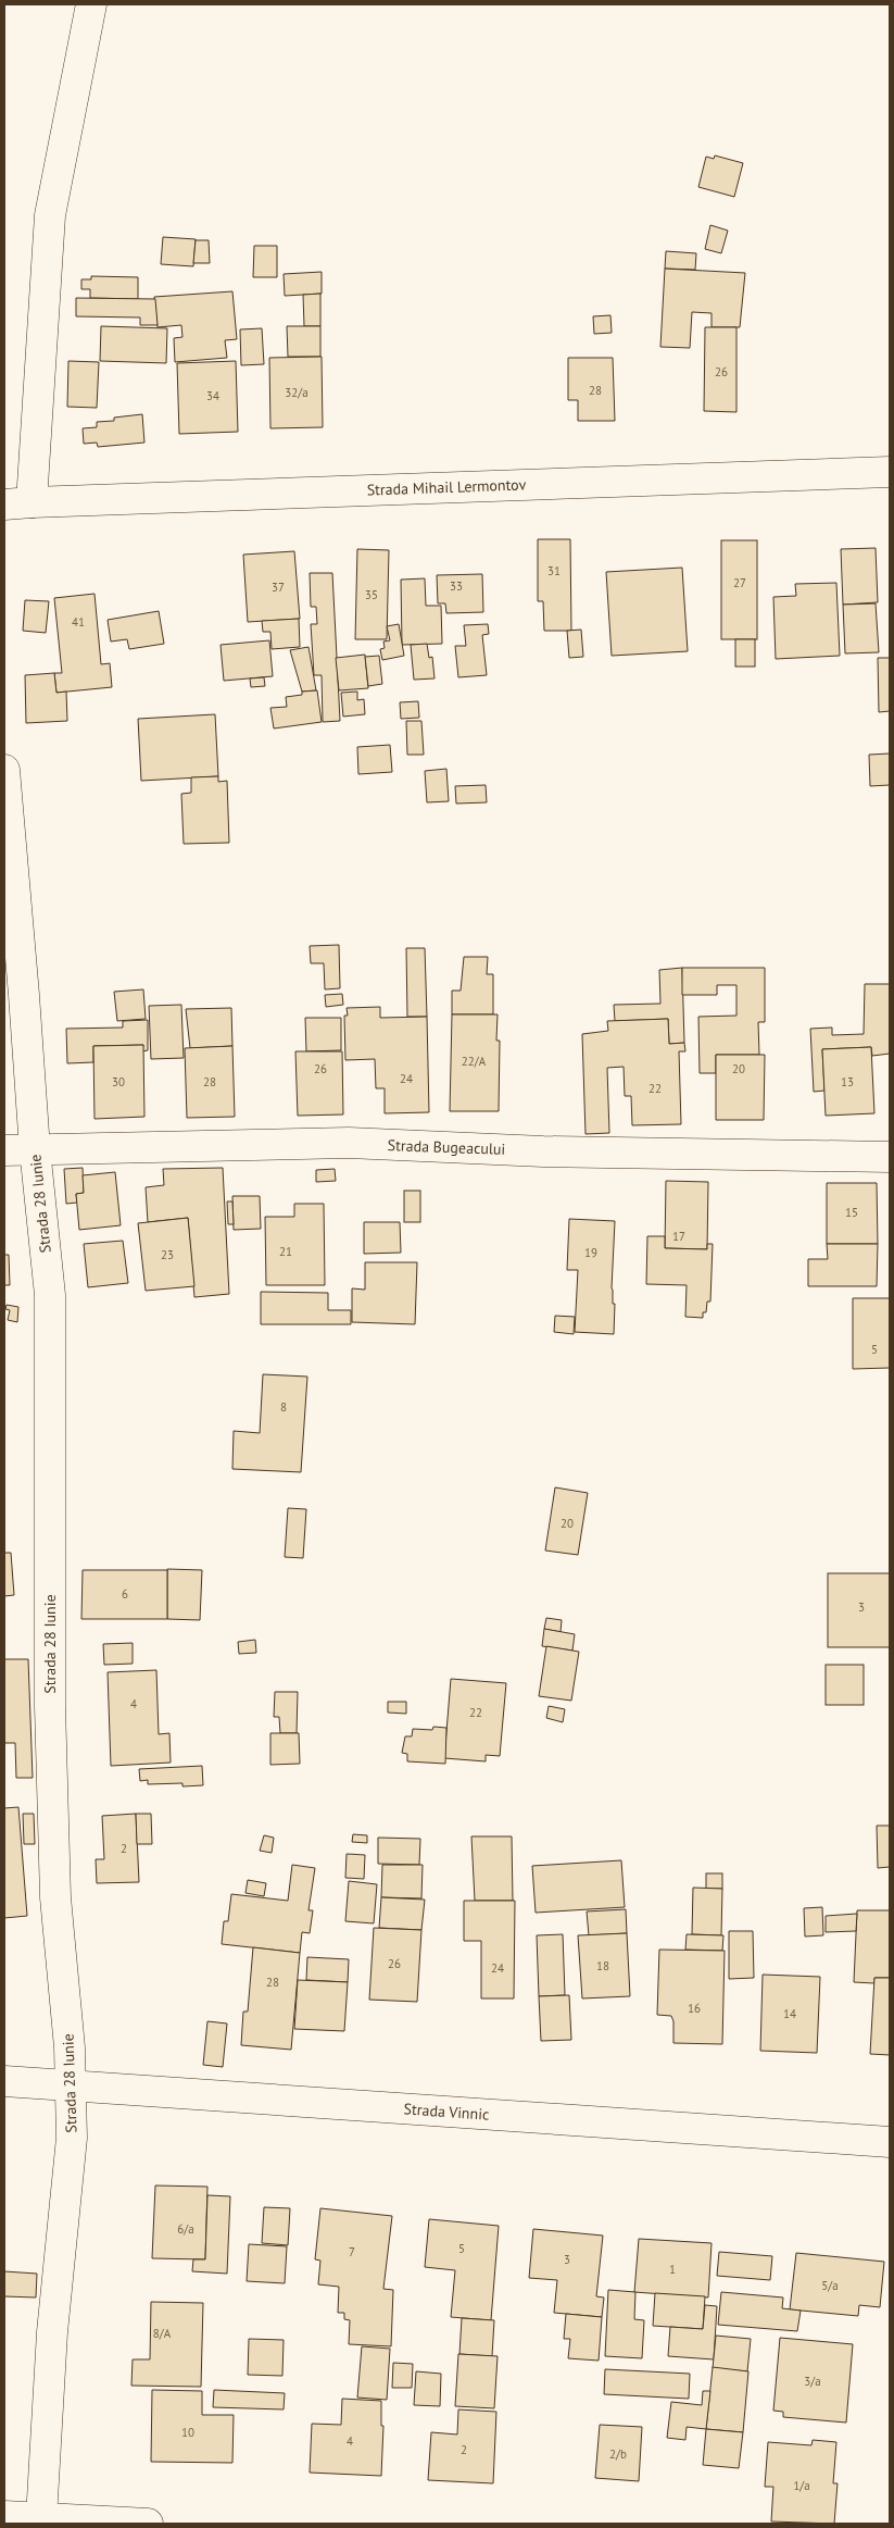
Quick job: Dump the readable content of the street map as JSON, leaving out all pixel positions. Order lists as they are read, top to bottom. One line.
{"streets":{"street":["Strada Mihail Lermontov","Strada Bugeacului","Strada 28 Iunie","Strada Vinnic"]},"crossings":[["Strada Bugeacului","Strada 28 Iunie"],["Strada 28 Iunie","Strada Vinnic"]],"house_numbers":["26","28","32/a","34","31","27","33","37","35","41","22/A","26","20","24","30","28","13","22","15","17","21","19","23","5","8","20","6","3","4","22","2","26","18","24","28","16","14","6/a","5","7","3","1","5/a","8/A","3/a","10","4","2","2/b","1/a"]}
